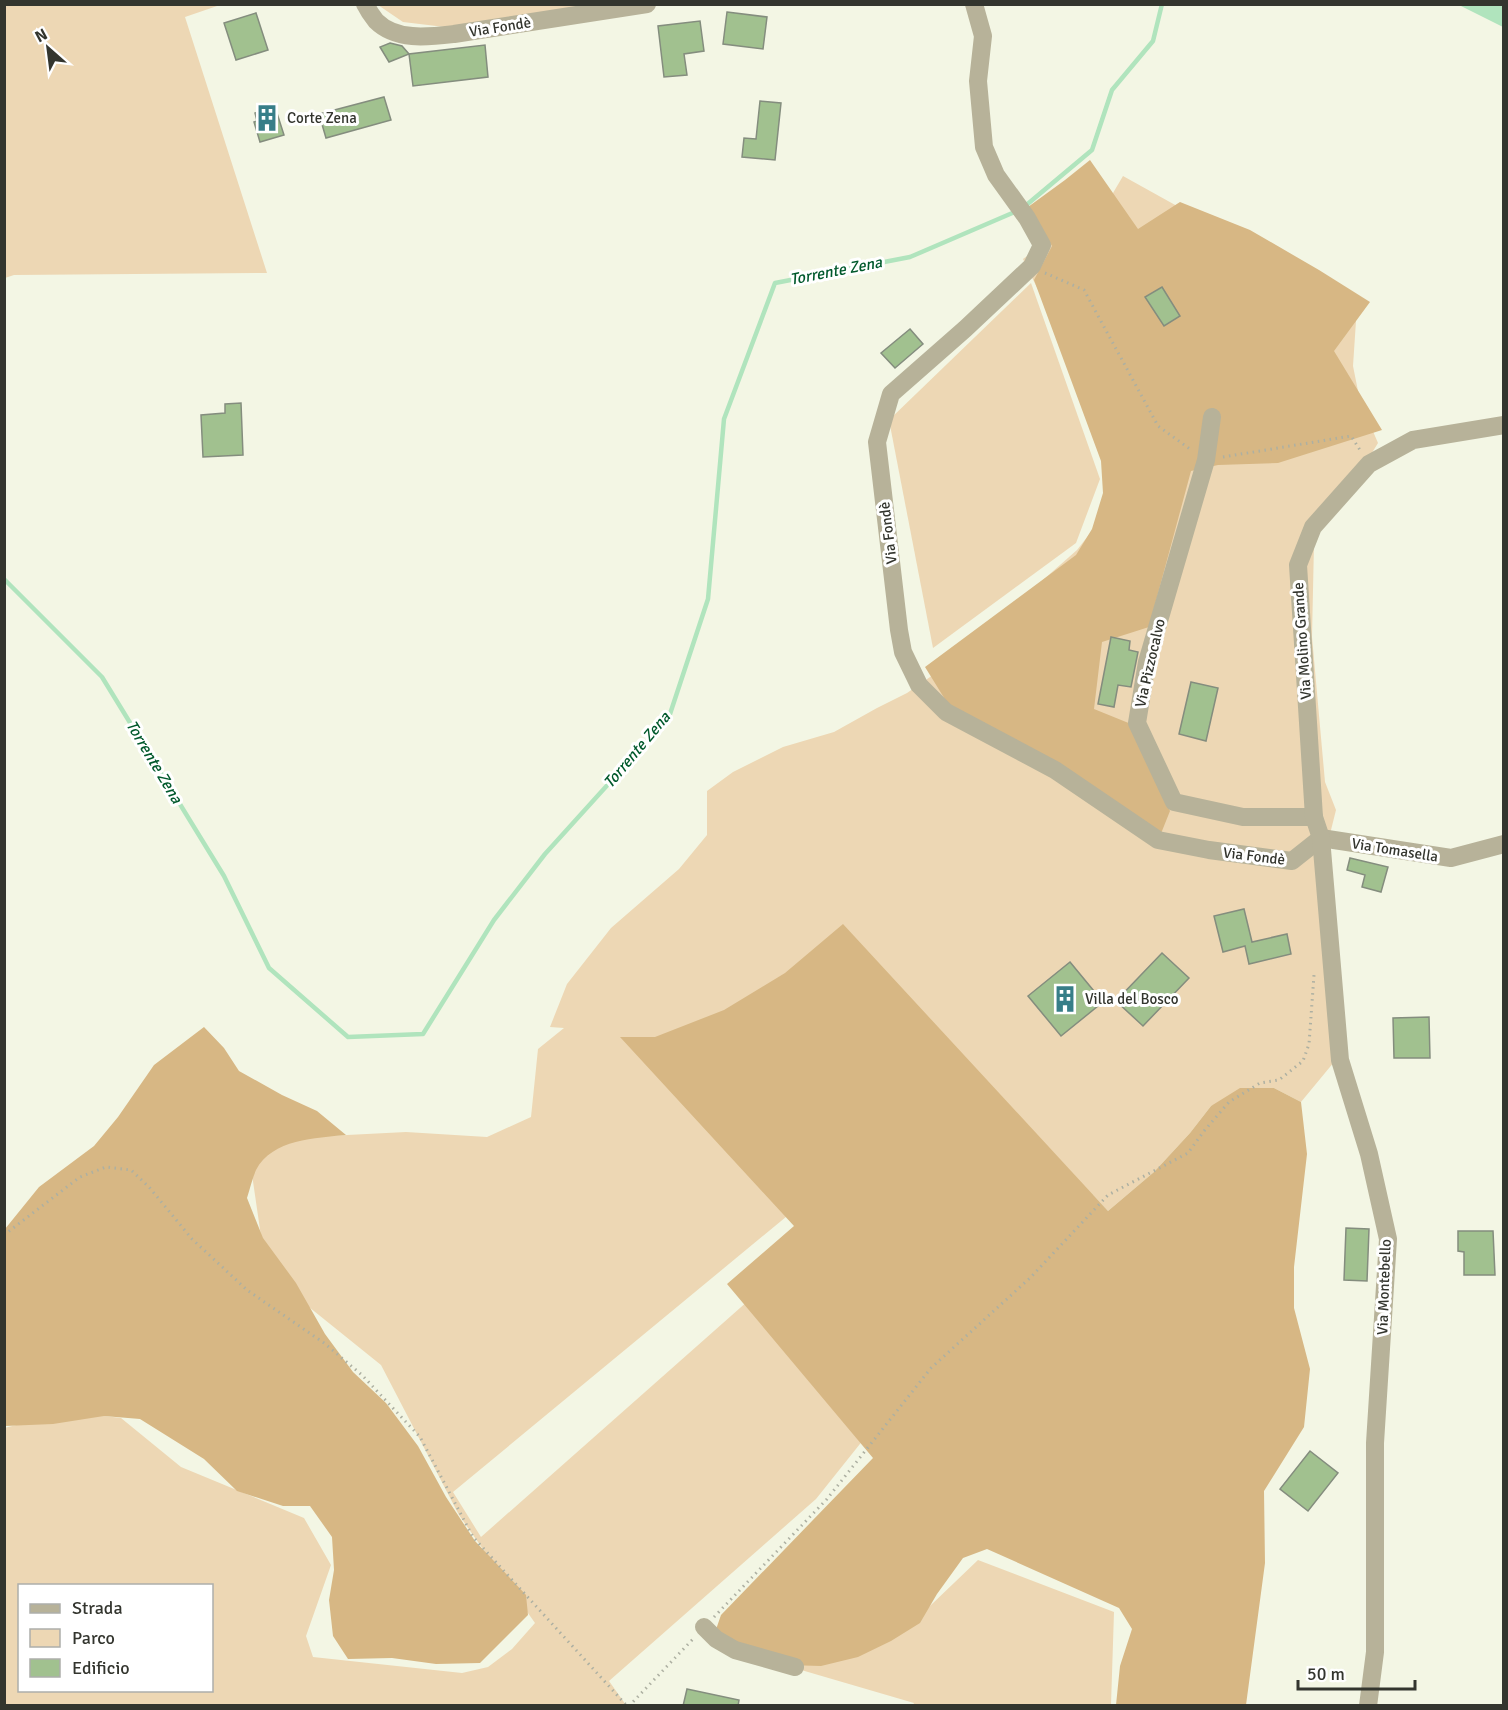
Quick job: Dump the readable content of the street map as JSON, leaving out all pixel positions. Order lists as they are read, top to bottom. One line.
{"streets":{"street":["Via Fondè","Via Molino Grande","Via Pizzocalvo","Via Tomasella","Via Montebello"]},"crossings":[["Via Fondè","Via Molino Grande"],["Via Fondè","Via Tomasella"],["Via Fondè","Via Montebello"],["Via Molino Grande","Via Pizzocalvo"],["Via Molino Grande","Via Tomasella"],["Via Molino Grande","Via Montebello"],["Via Tomasella","Via Montebello"]],"water":["Torrente Zena"],"places":{"building":["Corte Zena","Villa del Bosco"]},"legend":["Strada","Parco","Edificio"],"scale_bar":"50 m","north":"top left"}
